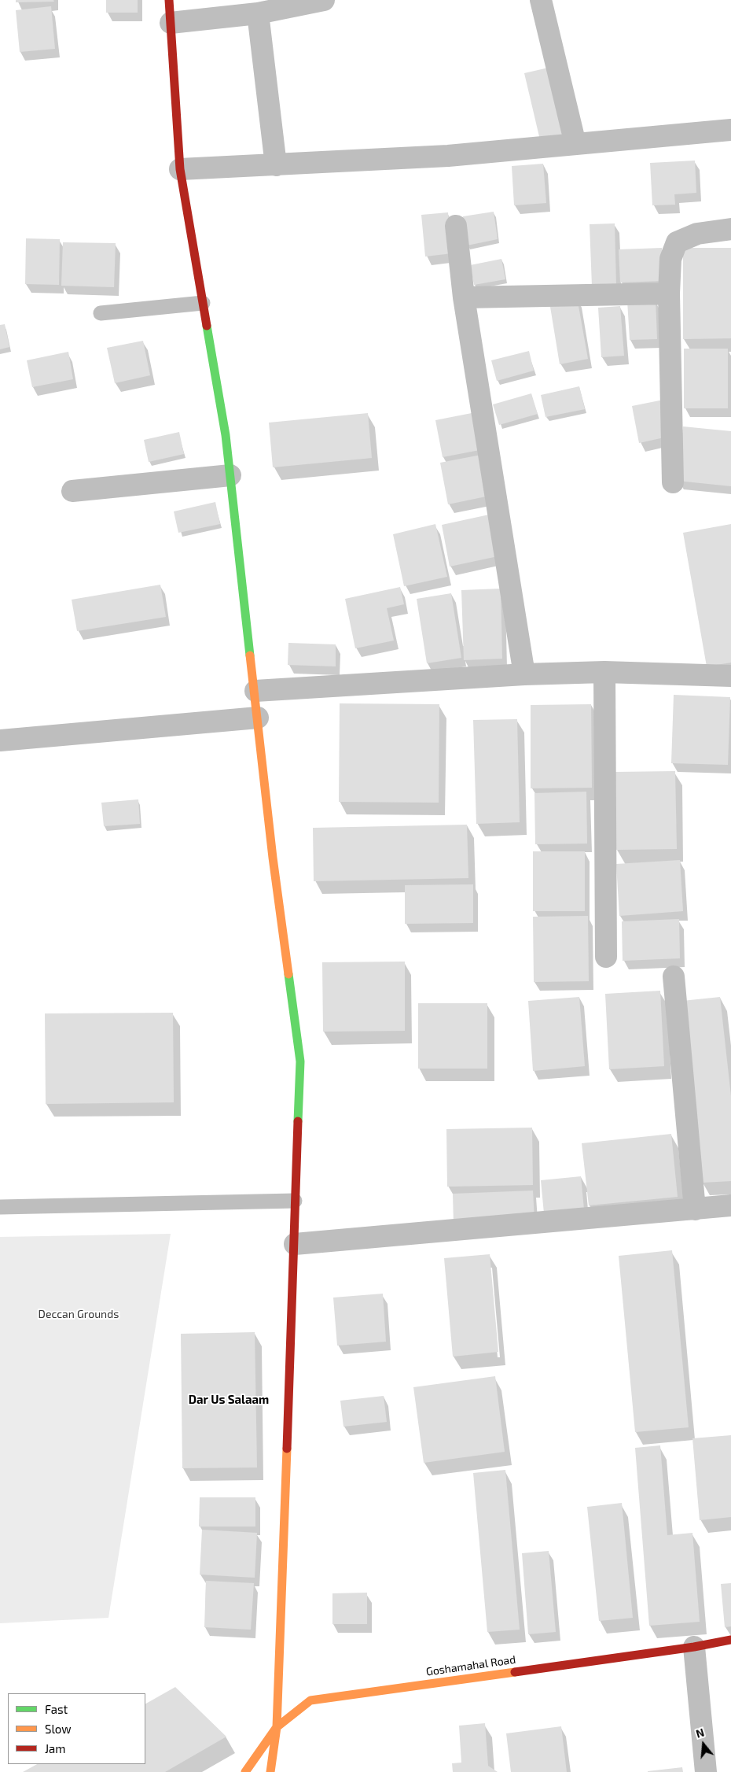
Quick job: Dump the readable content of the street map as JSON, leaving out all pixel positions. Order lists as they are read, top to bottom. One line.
{"streets":{"street":["Goshamahal Road"]},"districts":["Dar Us Salaam"],"parks":["Deccan Grounds"],"legend":["Fast","Slow","Jam"],"north":"top"}
